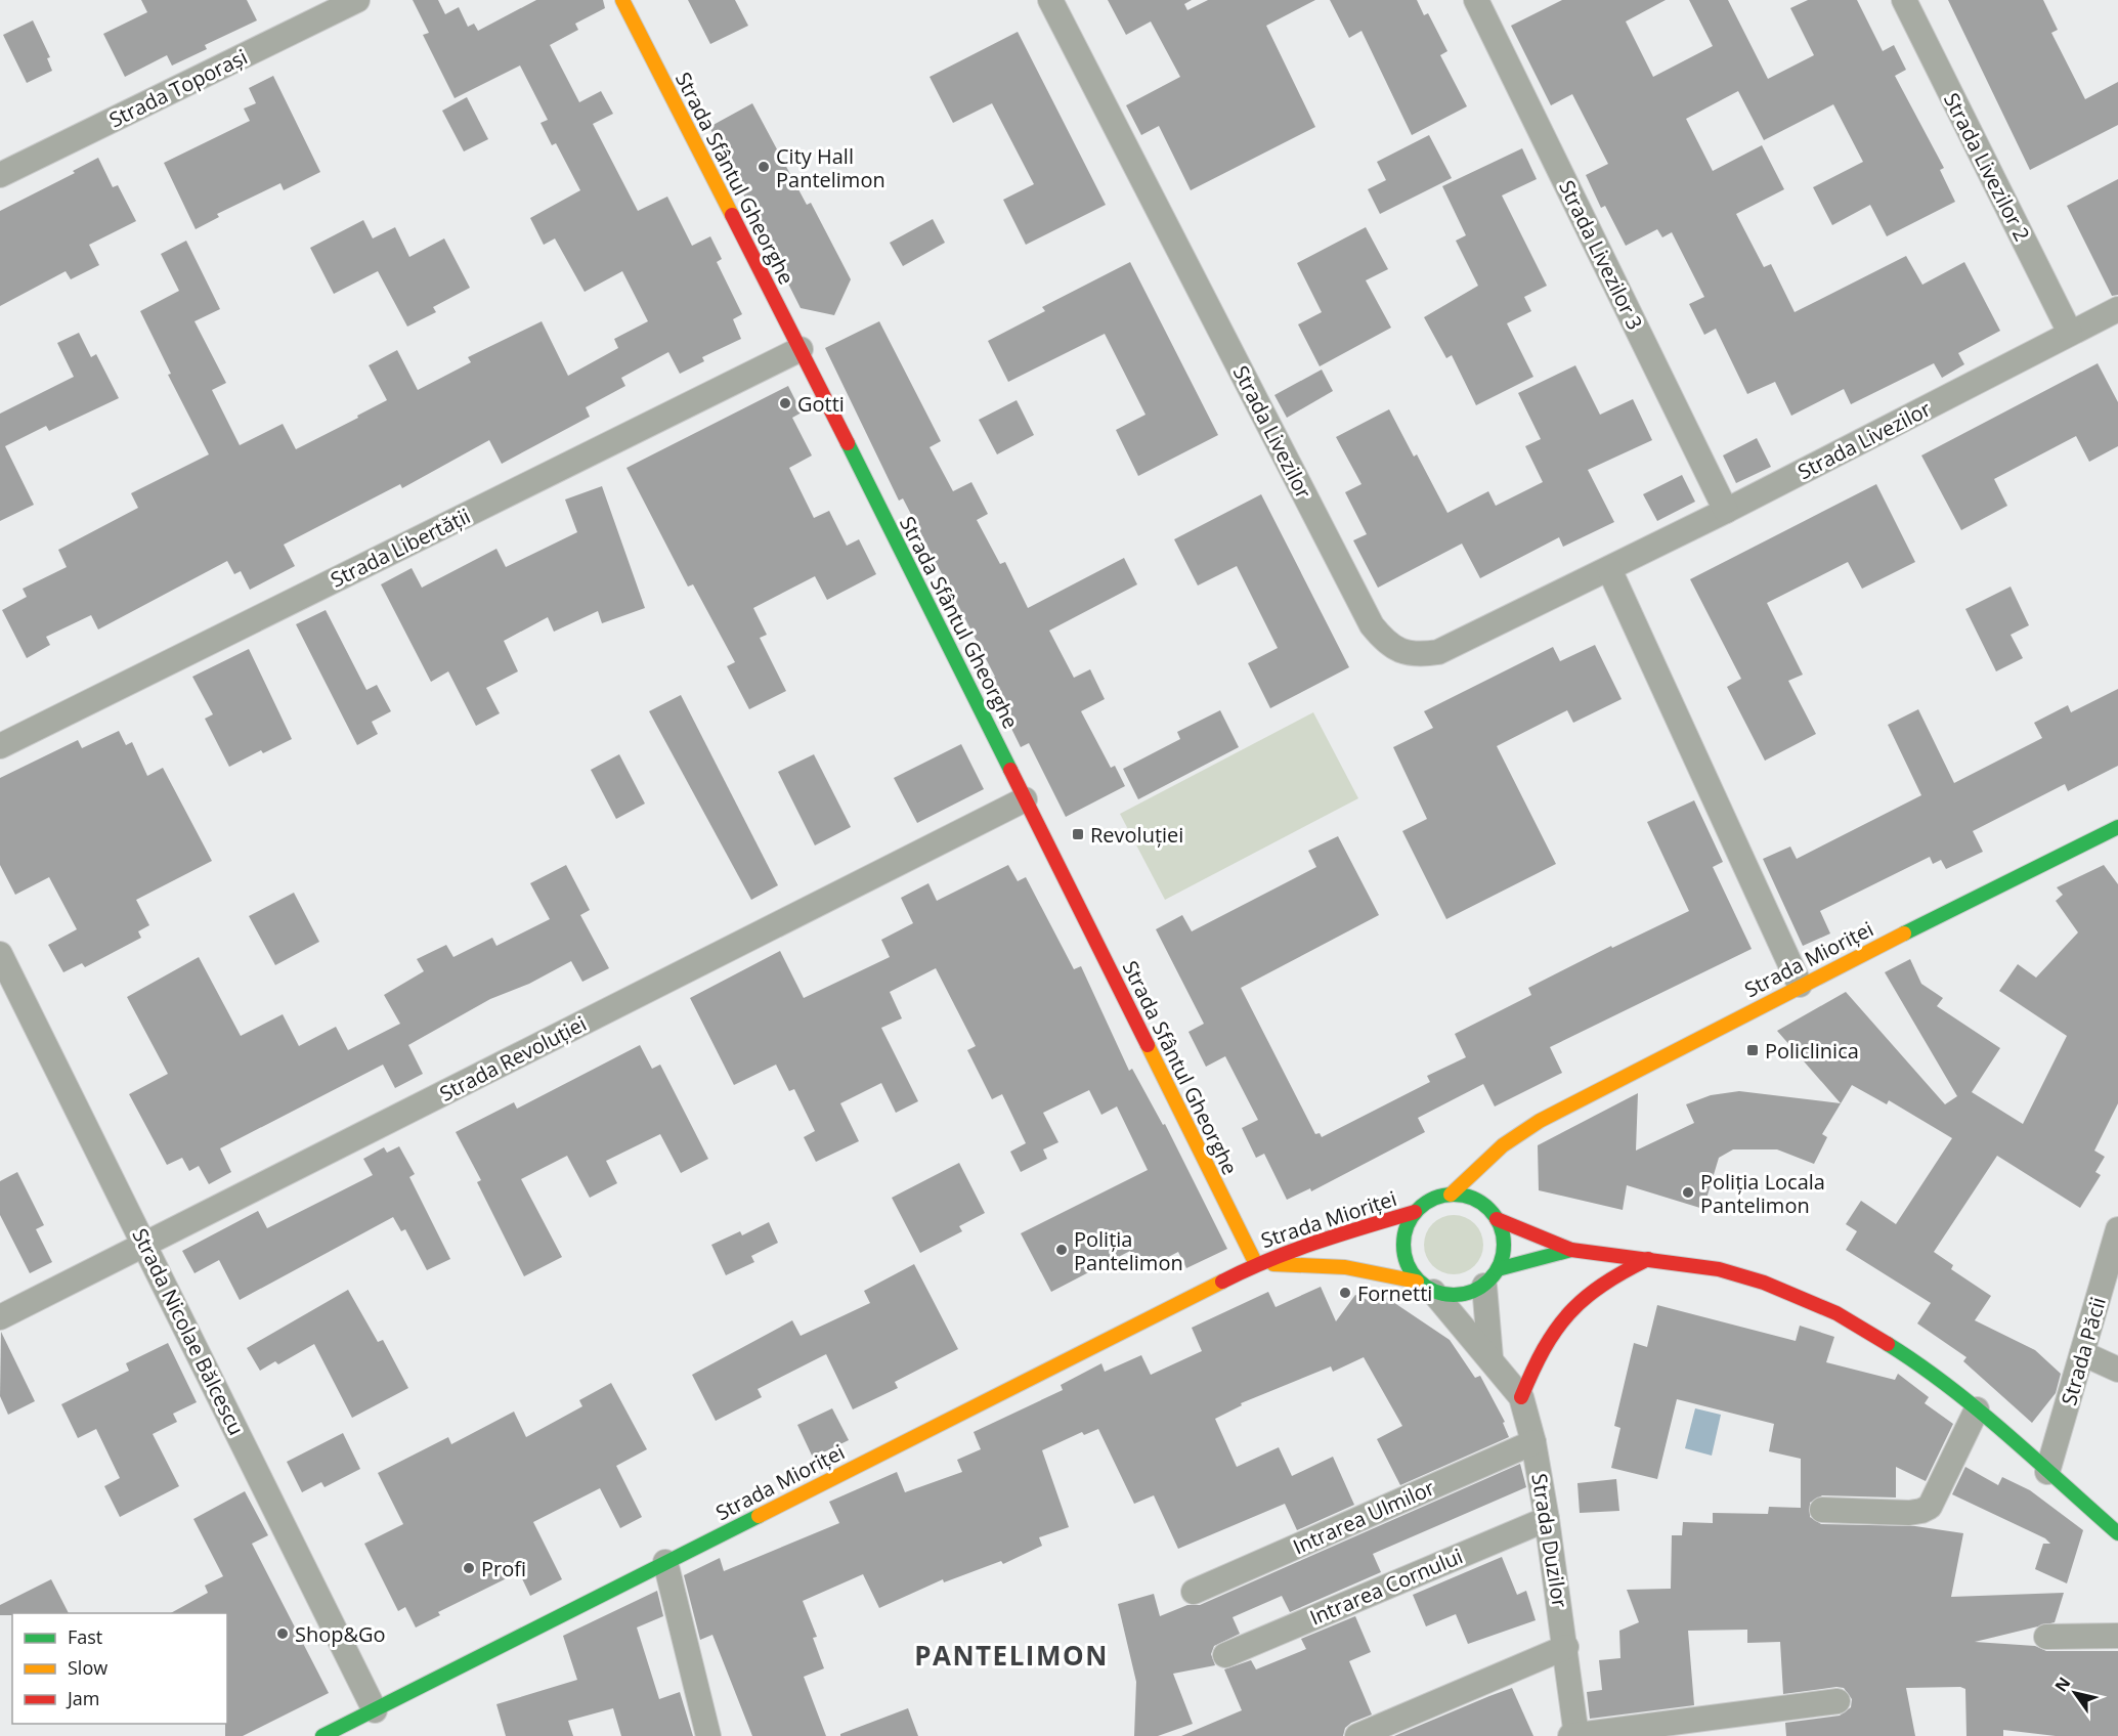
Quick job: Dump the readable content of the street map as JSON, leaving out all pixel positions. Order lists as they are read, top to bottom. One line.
{"streets":{"street":["Strada Toporași","Strada Livezilor 2","Strada Sfântul Gheorghe","Strada Livezilor 3","Strada Livezilor","Strada Libertății","Strada Mioriței","Strada Revoluției","Strada Nicolae Bălcescu","Strada Păcii","Intrarea Ulmilor","Strada Duzilor","Intrarea Cornului"]},"crossings":[["Strada Livezilor 2","Strada Livezilor"],["Strada Sfântul Gheorghe","Strada Libertății"],["Strada Sfântul Gheorghe","Strada Mioriței"],["Strada Sfântul Gheorghe","Strada Revoluției"],["Strada Livezilor 3","Strada Livezilor"],["Strada Mioriței","Strada Nicolae Bălcescu"],["Strada Mioriței","Strada Duzilor"],["Strada Revoluției","Strada Nicolae Bălcescu"],["Intrarea Ulmilor","Strada Duzilor"],["Strada Duzilor","Intrarea Cornului"]],"districts":["PANTELIMON"],"places":{"other":["City Hall Pantelimon","Gotti","Poliția Locala Pantelimon","Poliția Pantelimon","Fornetti","Profi","Shop&Go"],"transit":["Revoluției","Policlinica"]},"legend":["Fast","Slow","Jam"],"north":"top left"}
